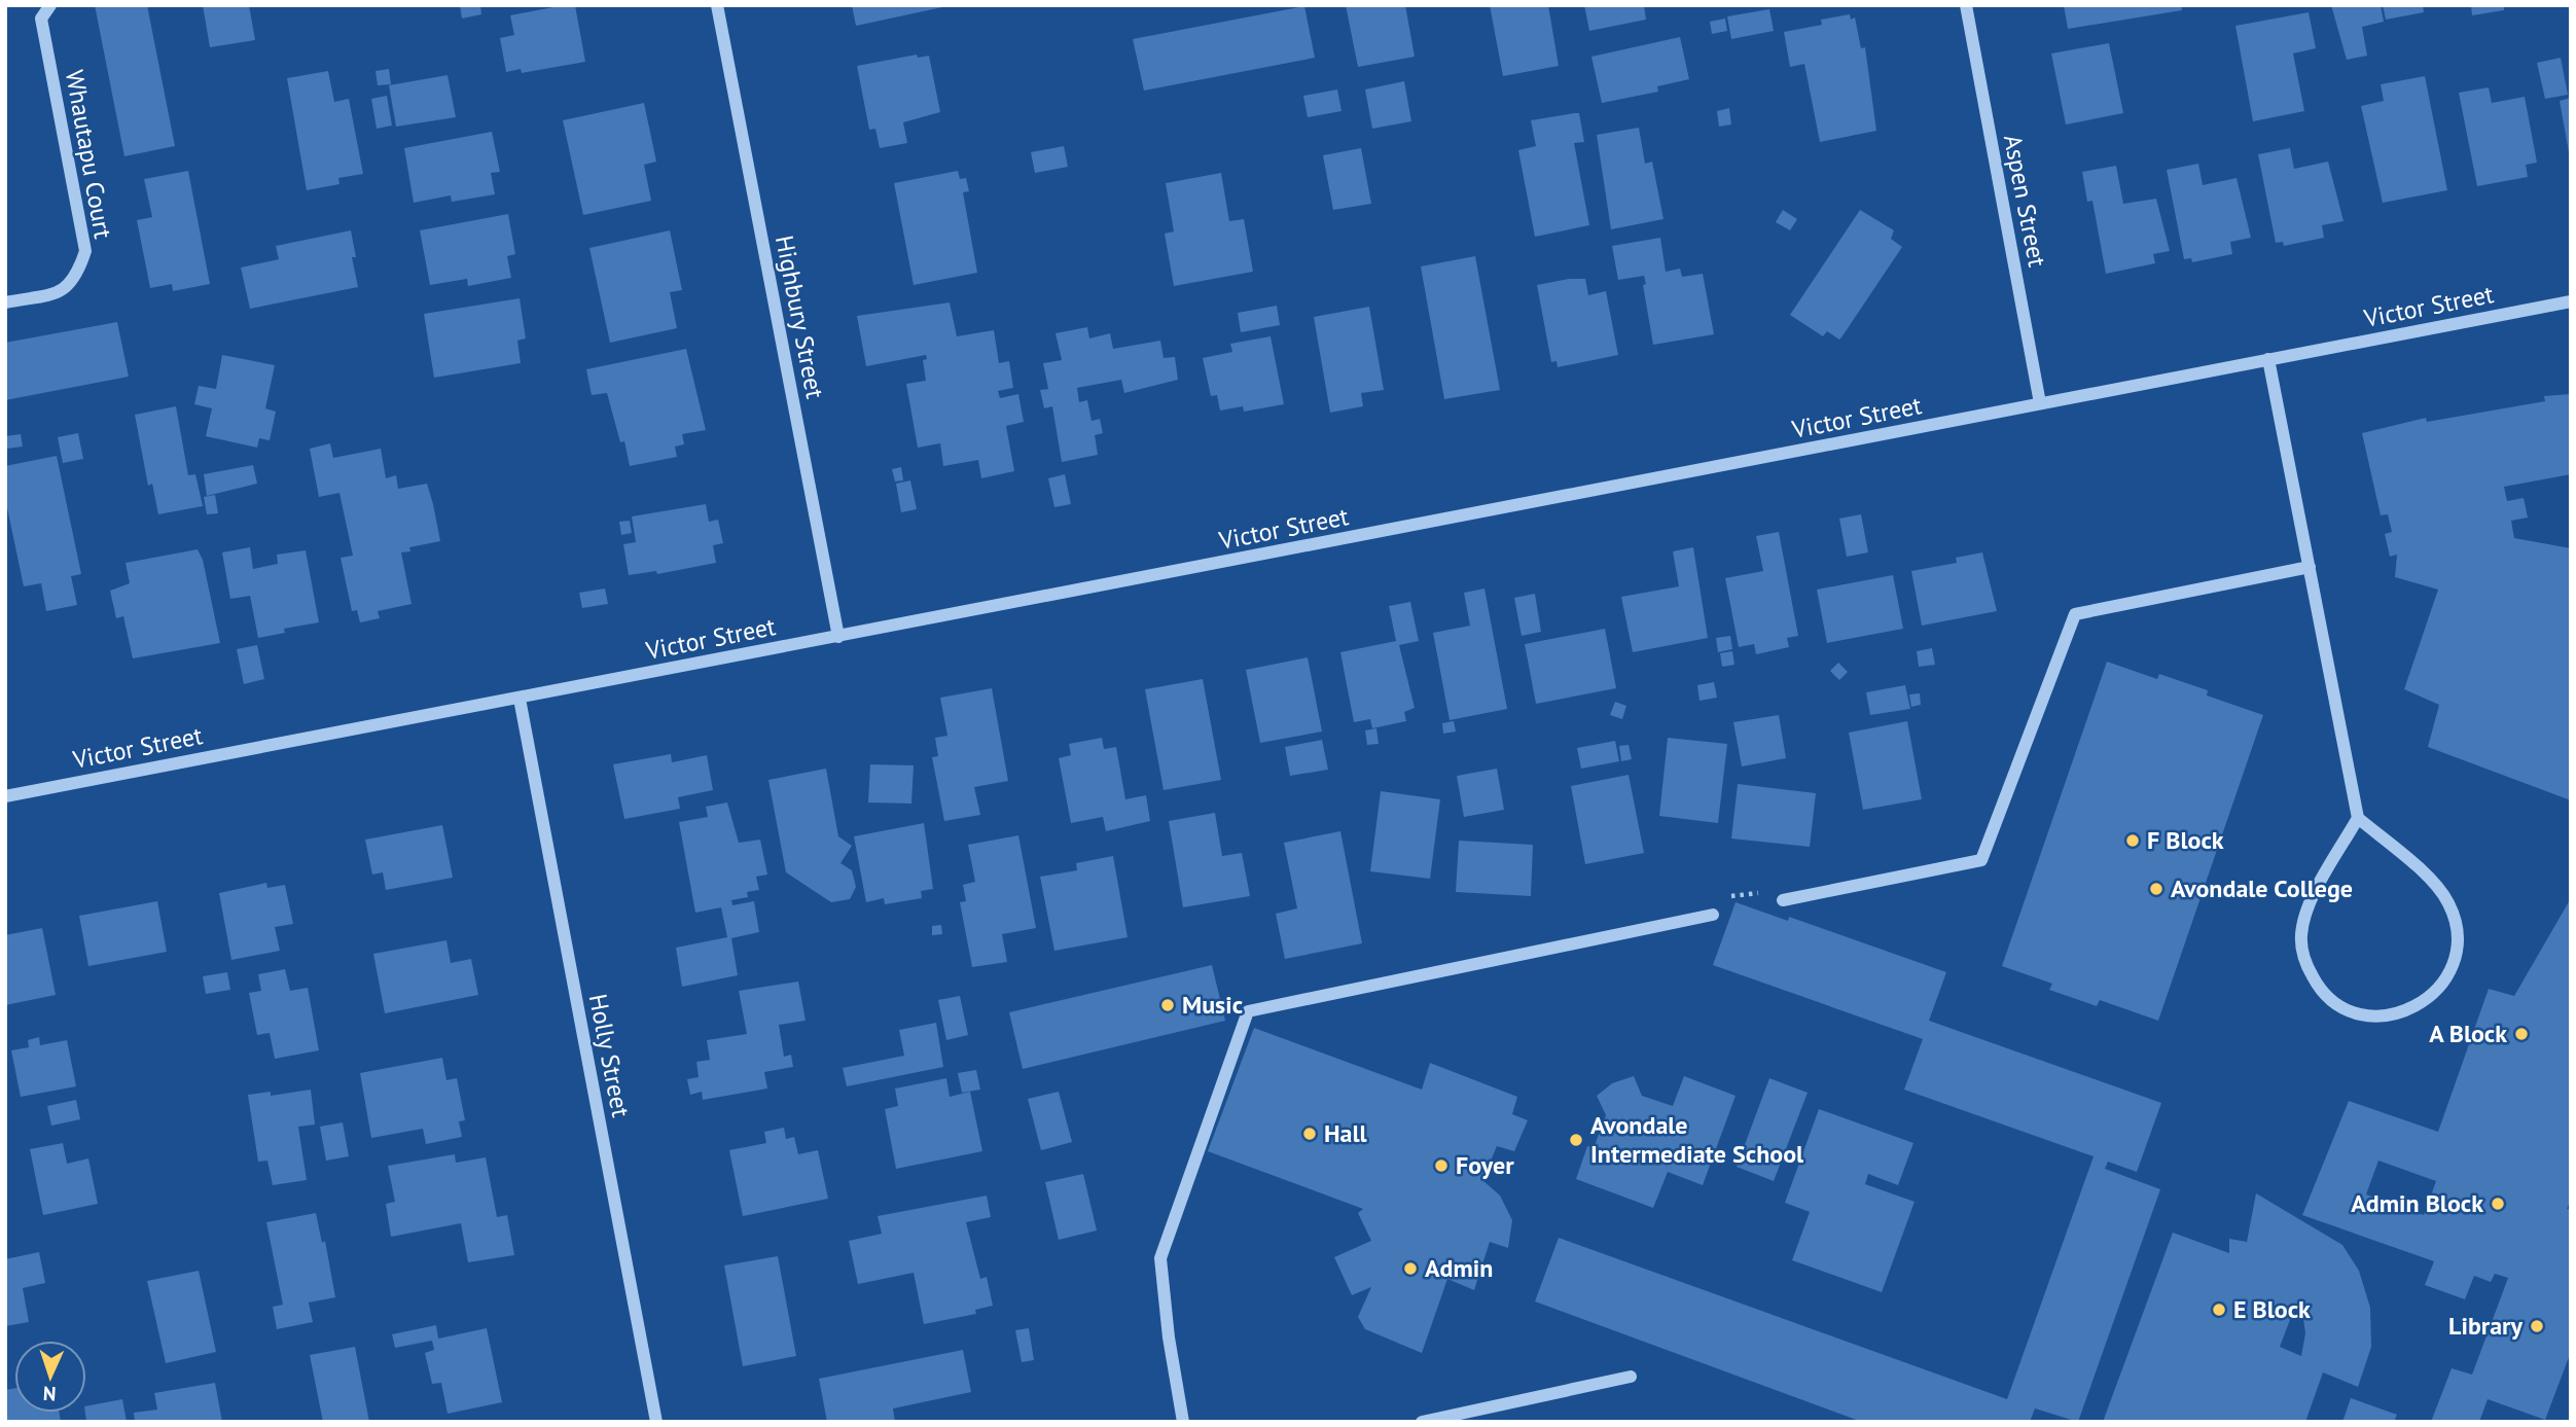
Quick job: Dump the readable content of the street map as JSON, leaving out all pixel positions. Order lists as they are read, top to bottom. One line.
{"streets":{"street":["Whautapu Court","Aspen Street","Victor Street","Highbury Street","Holly Street"]},"crossings":[["Aspen Street","Victor Street"],["Victor Street","Highbury Street"],["Victor Street","Holly Street"]],"places":["F Block","Avondale College","Music","A Block","Hall","Avondale Intermediate School","Foyer","Admin Block","Admin","E Block","Library"],"north":"bottom"}
